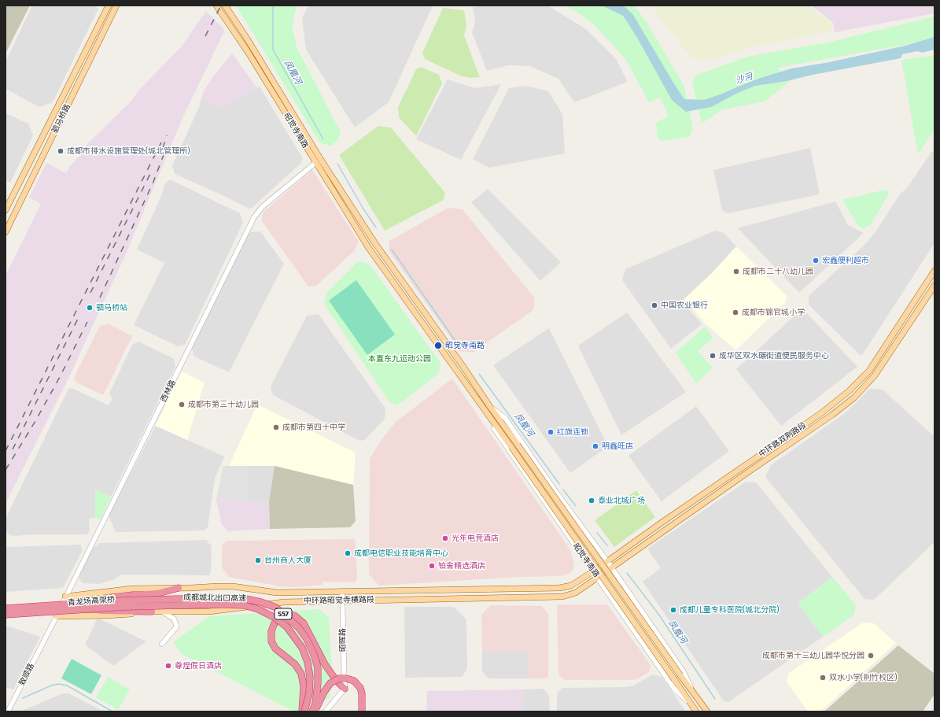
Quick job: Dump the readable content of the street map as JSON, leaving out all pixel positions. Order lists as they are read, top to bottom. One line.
{"streets":{"highway":["成都城北出口高速","青龙场高架桥","S57"],"main road":["驷马桥路","昭觉寺南路","中环路双荆路段","中环路昭觉寺横路段"],"street":["西林路","昭晖路","致顺路"]},"crossings":[["昭觉寺南路","西林路"],["昭觉寺南路","中环路双荆路段"],["昭觉寺南路","中环路昭觉寺横路段"],["西林路","中环路昭觉寺横路段"],["西林路","致顺路"],["中环路双荆路段","中环路昭觉寺横路段"],["成都城北出口高速","青龙场高架桥"],["中环路昭觉寺横路段","昭晖路"]],"water":["凤凰河","沙河"],"parks":["本直东九运动公园"],"places":["成都市排水设施管理处(城北管理所)","宏鑫便利超市","成都市二十八幼儿园","中国农业银行","驷马桥站","成都市锦官城小学","昭觉寺南路","成华区双水碾街道便民服务中心","成都市第三十幼儿园","成都市第四十中学","红旗连锁","明鑫旺店","泰业北城广场","光年电竞酒店","成都电信职业技能培育中心","台州商人大厦","铂舍精选酒店","成都儿童专科医院(城北分院)","成都市第十三幼儿园华悦分园","尊煌假日酒店","双水小学(荆竹校区)"]}
